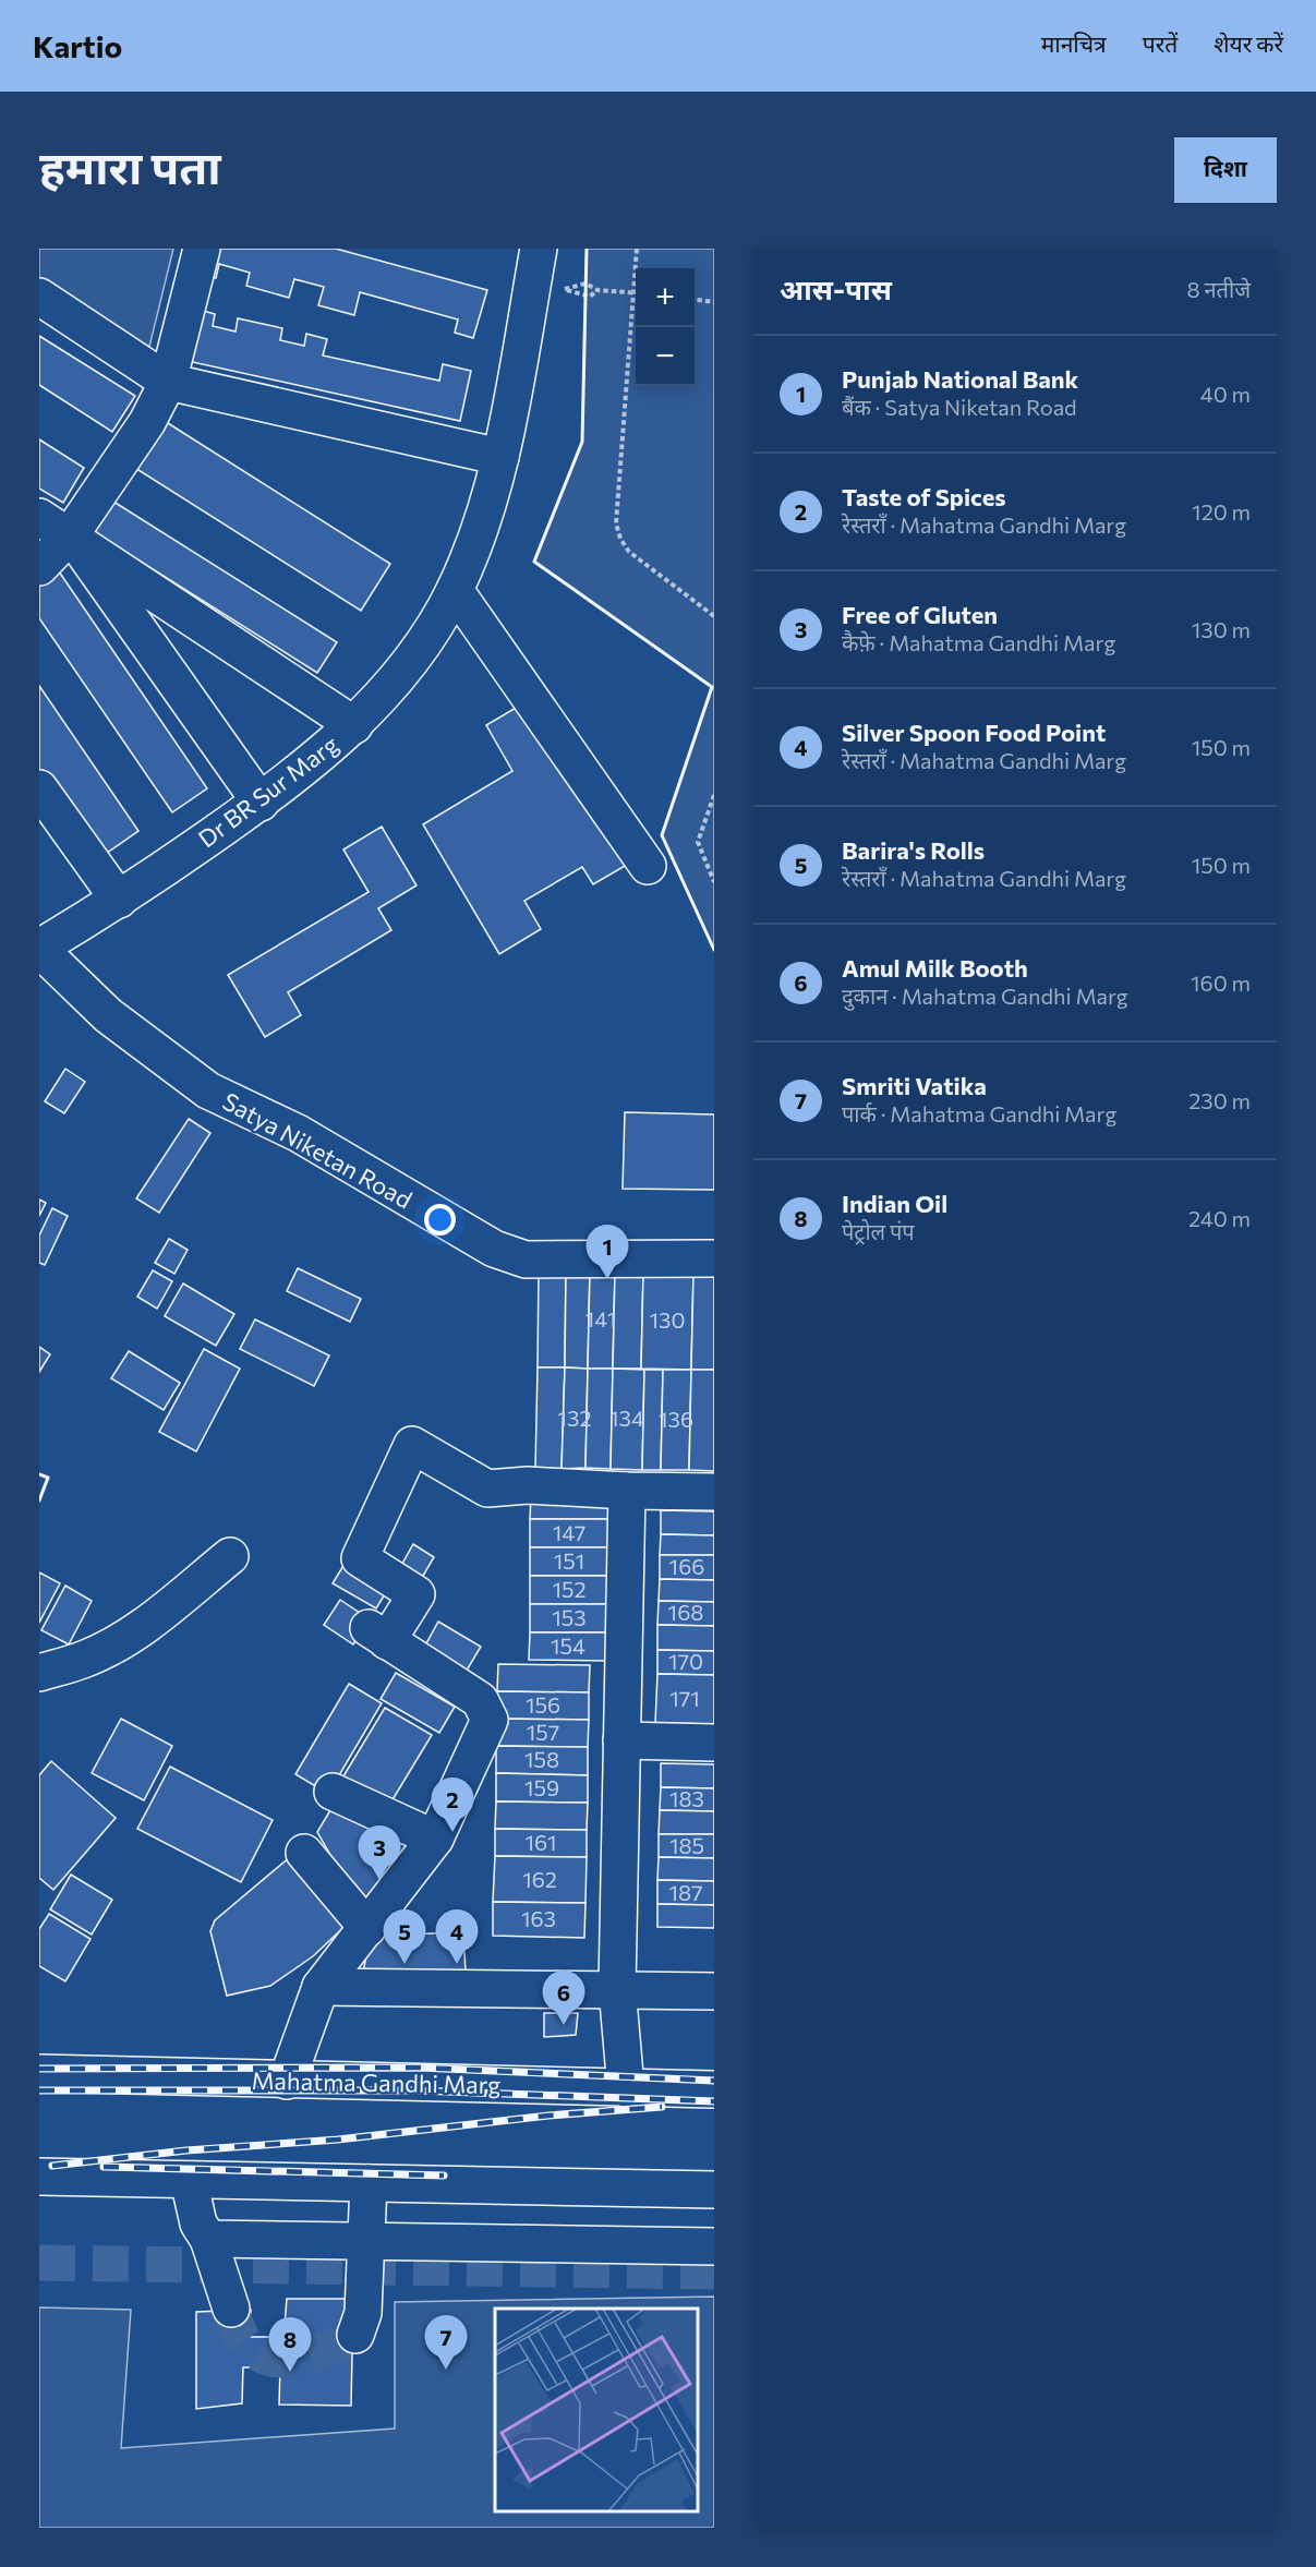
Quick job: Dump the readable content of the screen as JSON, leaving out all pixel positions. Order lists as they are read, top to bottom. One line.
{"streets":{"street":["Dr BR Sur Marg","Satya Niketan Road","Mahatma Gandhi Marg"]},"crossings":[["Dr BR Sur Marg","Satya Niketan Road"]],"house_numbers":["141","130","132","134","136","147","151","166","152","168","153","154","170","171","156","157","158","159","183","161","185","162","187","163"],"page":{"header":"Kartio","nav":["मानचित्र","परतें","शेयर करें"],"title":"हमारा पता","buttons":"दिशा","heading":["आस-पास","8 नतीजे"],"map_buttons":["+","−"],"list":[{"mark":"1","name":"Punjab National Bank","note":"बैंक · Satya Niketan Road","value":"40 m"},{"mark":"2","name":"Taste of Spices","note":"रेस्तराँ · Mahatma Gandhi Marg","value":"120 m"},{"mark":"3","name":"Free of Gluten","note":"कैफ़े · Mahatma Gandhi Marg","value":"130 m"},{"mark":"4","name":"Silver Spoon Food Point","note":"रेस्तराँ · Mahatma Gandhi Marg","value":"150 m"},{"mark":"5","name":"Barira's Rolls","note":"रेस्तराँ · Mahatma Gandhi Marg","value":"150 m"},{"mark":"6","name":"Amul Milk Booth","note":"दुकान · Mahatma Gandhi Marg","value":"160 m"},{"mark":"7","name":"Smriti Vatika","note":"पार्क · Mahatma Gandhi Marg","value":"230 m"},{"mark":"8","name":"Indian Oil","note":"पेट्रोल पंप","value":"240 m"}],"pins":["1","2","3","4","5","6","7","8"]}}
